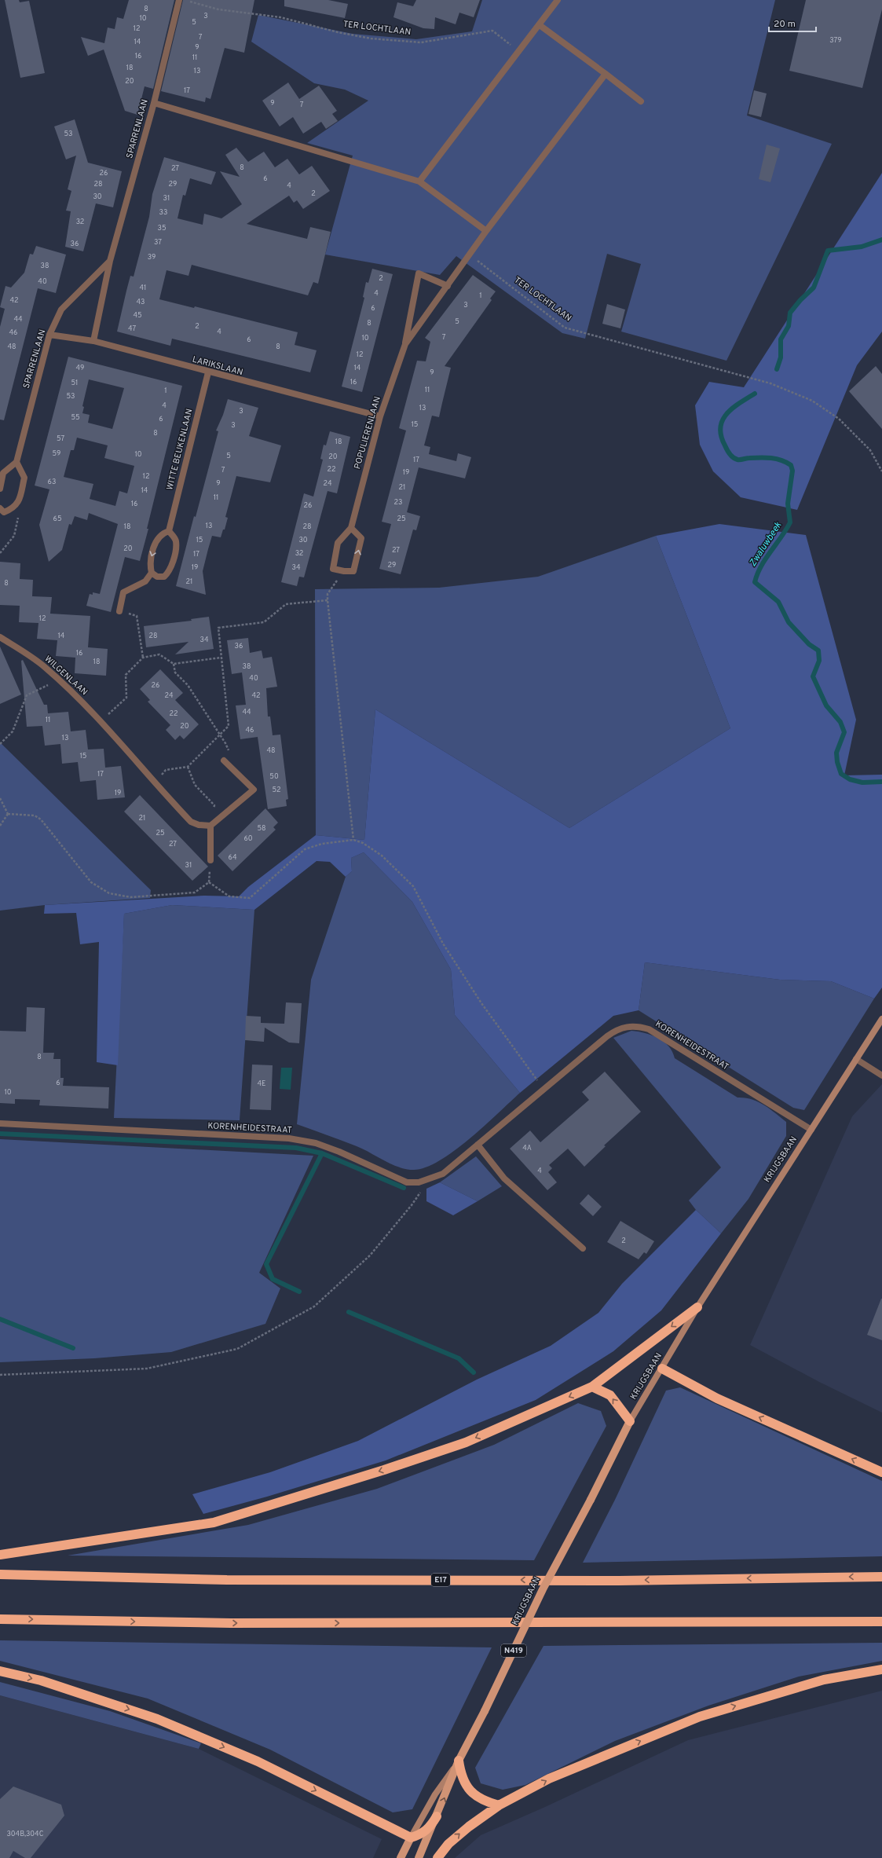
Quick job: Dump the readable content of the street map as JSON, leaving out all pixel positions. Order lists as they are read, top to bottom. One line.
{"streets":{"highway":["E17"],"main road":["KRIJGSBAAN","N419"],"street":["SPARRENLAAN","LARIKSLAAN","POPULIERENLAAN","WITTE BEUKENLAAN","WILGENLAAN","KORENHEIDESTRAAT"],"path":["TER LOCHTLAAN"]},"crossings":[["TER LOCHTLAAN","POPULIERENLAAN"],["SPARRENLAAN","LARIKSLAAN"],["LARIKSLAAN","POPULIERENLAAN"],["LARIKSLAAN","WITTE BEUKENLAAN"],["KORENHEIDESTRAAT","KRIJGSBAAN"]],"water":["Zwaluwbeek"],"house_numbers":["8","3","10","5","12","7","379","14","9","16","11","18","13","20","17","9","7","53","8","27","26","6","28","29","4","2","30","31","33","32","35","37","36","39","38","2","40","41","4","1","42","43","3","6","45","44","5","8","2","47","4","46","7","10","6","48","8","12","49","14","9","16","51","11","1","53","4","13","3","55","6","15","3","8","57","18","59","10","5","20","17","22","7","19","12","63","9","24","21","14","11","23","16","26","65","25","13","18","28","15","30","20","27","32","17","29","19","34","21","8","12","14","28","34","36","16","18","38","40","26","24","42","44","22","11","20","46","13","48","15","17","50","52","19","21","58","25","60","27","64","31","8","6","4E","10","4A","4","2","304B,304C"],"scale_bar":"20 m"}
